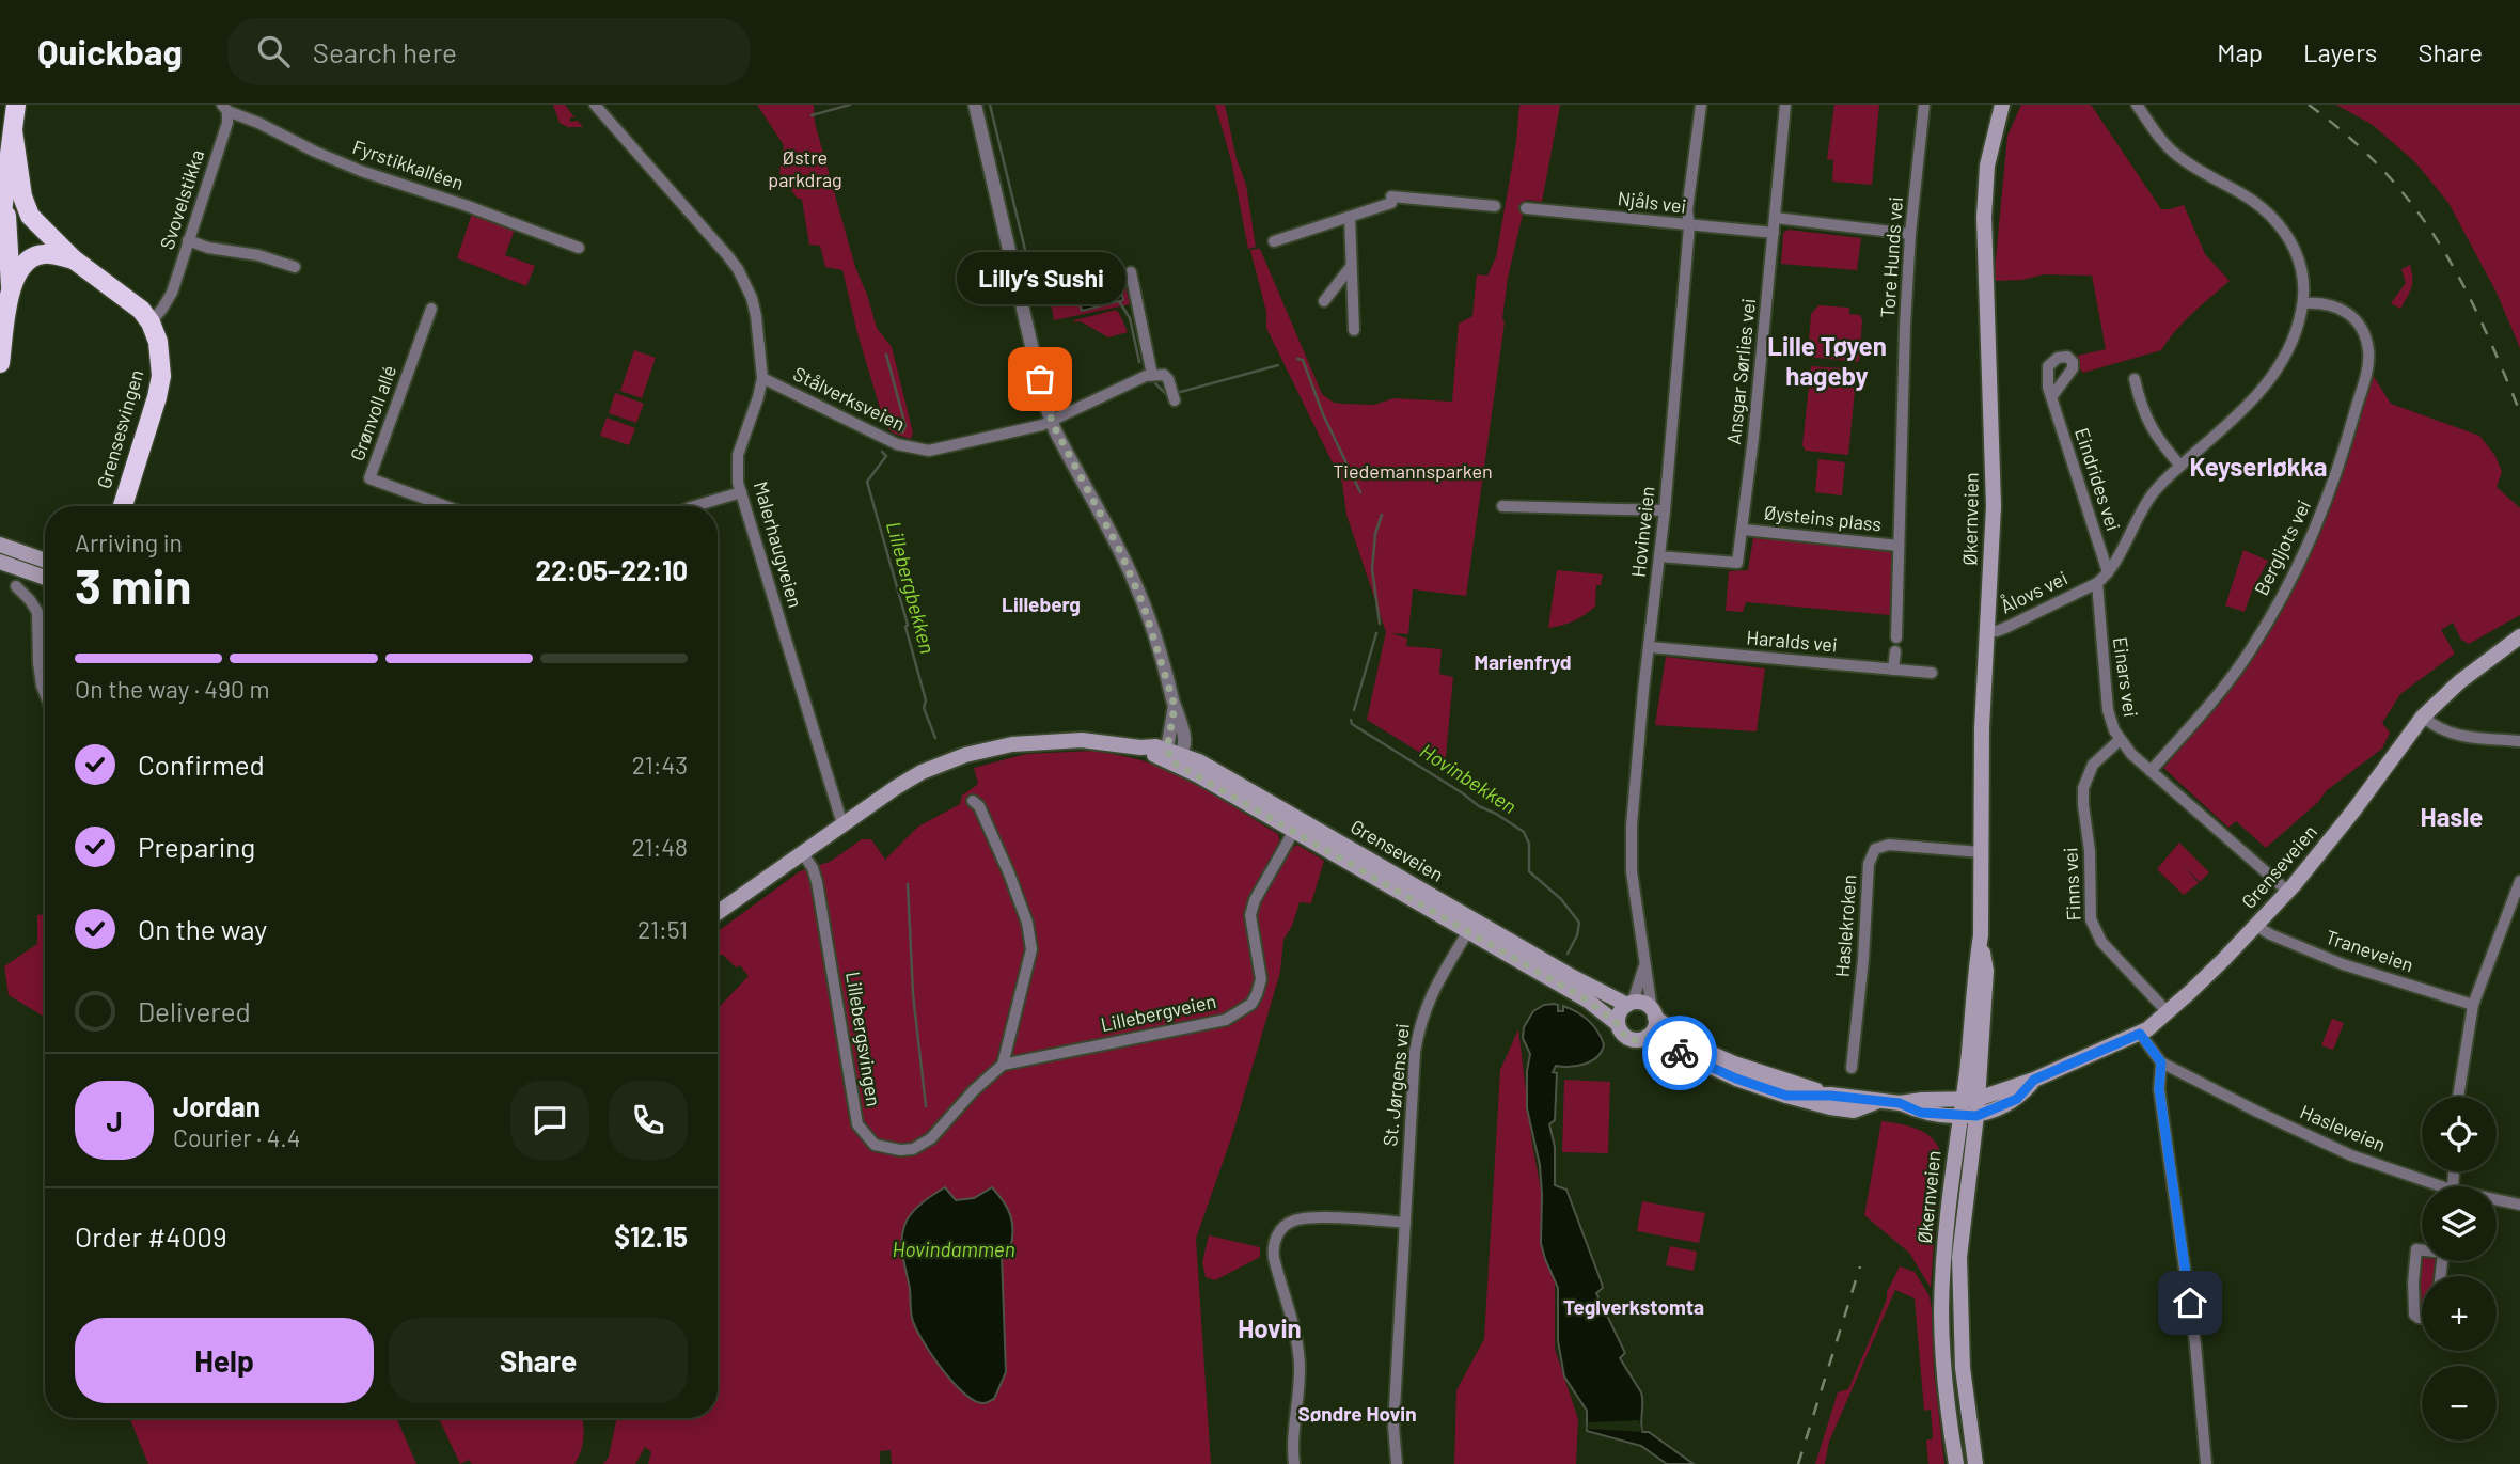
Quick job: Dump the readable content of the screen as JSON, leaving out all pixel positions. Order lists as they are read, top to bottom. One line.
{"streets":{"highway":["Grensesvingen"],"main road":["Økernveien","Grenseveien"],"street":["Fyrstikkalléen","Svovelstikka","Njåls vei","Tore Hunds vei","Ansgar Sørlies vei","Stålverksveien","Grønvoll allé","Eindrides vei","Øysteins plass","Hovinveien","Malerhaugveien","Bergljots vei","Ålovs vei","Haralds vei","Einars vei","Finns vei","Haslekroken","Traneveien","Lillebergveien","Lillebergsvingen","St. Jørgens vei","Hasleveien"]},"crossings":[["Fyrstikkalléen","Svovelstikka"],["Svovelstikka","Grensesvingen"],["Njåls vei","Ansgar Sørlies vei"],["Njåls vei","Hovinveien"],["Tore Hunds vei","Øysteins plass"],["Ansgar Sørlies vei","Øysteins plass"],["Ansgar Sørlies vei","Hovinveien"],["Stålverksveien","Malerhaugveien"],["Økernveien","Ålovs vei"],["Økernveien","Grenseveien"],["Økernveien","Haslekroken"],["Hovinveien","Haralds vei"],["Hovinveien","Grenseveien"],["Malerhaugveien","Grenseveien"],["Bergljots vei","Einars vei"],["Ålovs vei","Einars vei"],["Einars vei","Grenseveien"],["Einars vei","Finns vei"],["Grenseveien","Finns vei"],["Grenseveien","Traneveien"],["Grenseveien","Lillebergveien"],["Grenseveien","Lillebergsvingen"],["Grenseveien","St. Jørgens vei"],["Lillebergveien","Lillebergsvingen"]],"districts":["Lille Tøyen hageby","Keyserløkka","Lilleberg","Marienfryd","Hasle","Teglverkstomta","Hovin","Søndre Hovin"],"water":["Lillebergbekken","Hovinbekken","Hovindammen"],"parks":["Østre parkdrag","Tiedemannsparken"],"places":["Lilly’s Sushi"],"page":{"header":"Quickbag","search":"Search here","nav":["Map","Layers","Share"],"bubble":"Lilly’s Sushi","heading":["3 min","Arriving in","22:05–22:10"],"panel":["Jordan","Courier · 4.4","Order #4009","$12.15"],"bar":"On the way · 490 m","list":[["Confirmed","21:43"],["Preparing","21:48"],["On the way","21:51"],"Delivered"],"round":"J","map_buttons":["+","−"],"buttons":["Help","Share"]}}
